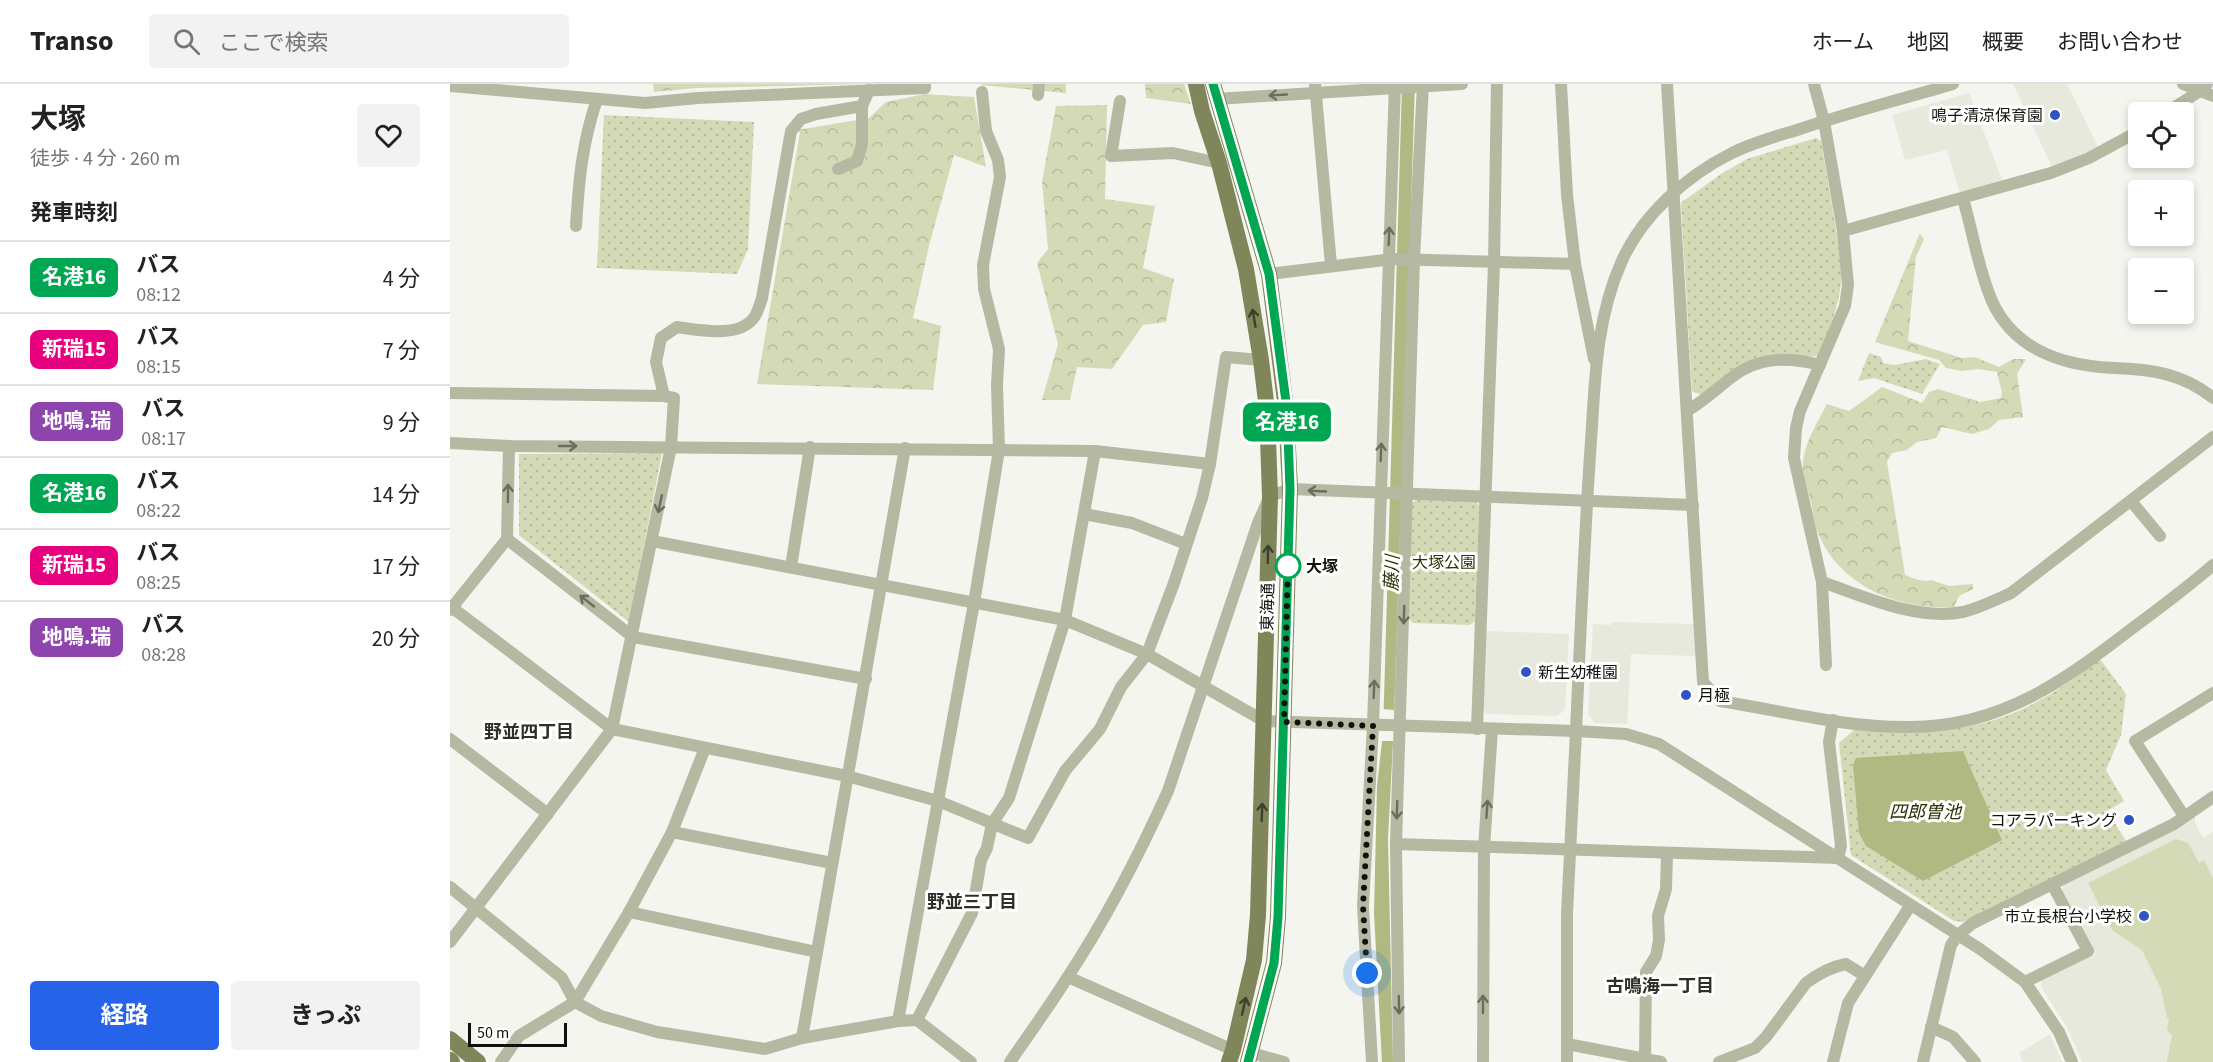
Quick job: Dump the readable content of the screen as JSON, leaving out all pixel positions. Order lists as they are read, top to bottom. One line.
{"streets":{"main road":["東海通"]},"districts":["野並四丁目","野並三丁目","古鳴海一丁目"],"water":["藤川","四郎曽池"],"parks":["大塚公園"],"places":["鳴子清涼保育園","大塚","新生幼稚園","月極","コアラパーキング","市立長根台小学校"],"lines":["bus line 名港16"],"scale_bar":"50 m","page":{"header":"Transo","search":"ここで検索","nav":["ホーム","地図","概要","お問い合わせ"],"heading":[["大塚","徒歩 · 4 分 · 260 m"],"発車時刻"],"on_map":"名港16","map_buttons":["+","−"],"list":[{"mark":"名港16","name":"バス","note":"08:12","value":"4 分"},{"mark":"新瑞15","name":"バス","note":"08:15","value":"7 分"},{"mark":"地鳴.瑞","name":"バス","note":"08:17","value":"9 分"},{"mark":"名港16","name":"バス","note":"08:22","value":"14 分"},{"mark":"新瑞15","name":"バス","note":"08:25","value":"17 分"},{"mark":"地鳴.瑞","name":"バス","note":"08:28","value":"20 分"}],"buttons":["経路","きっぷ"],"scale":"50 m"}}
